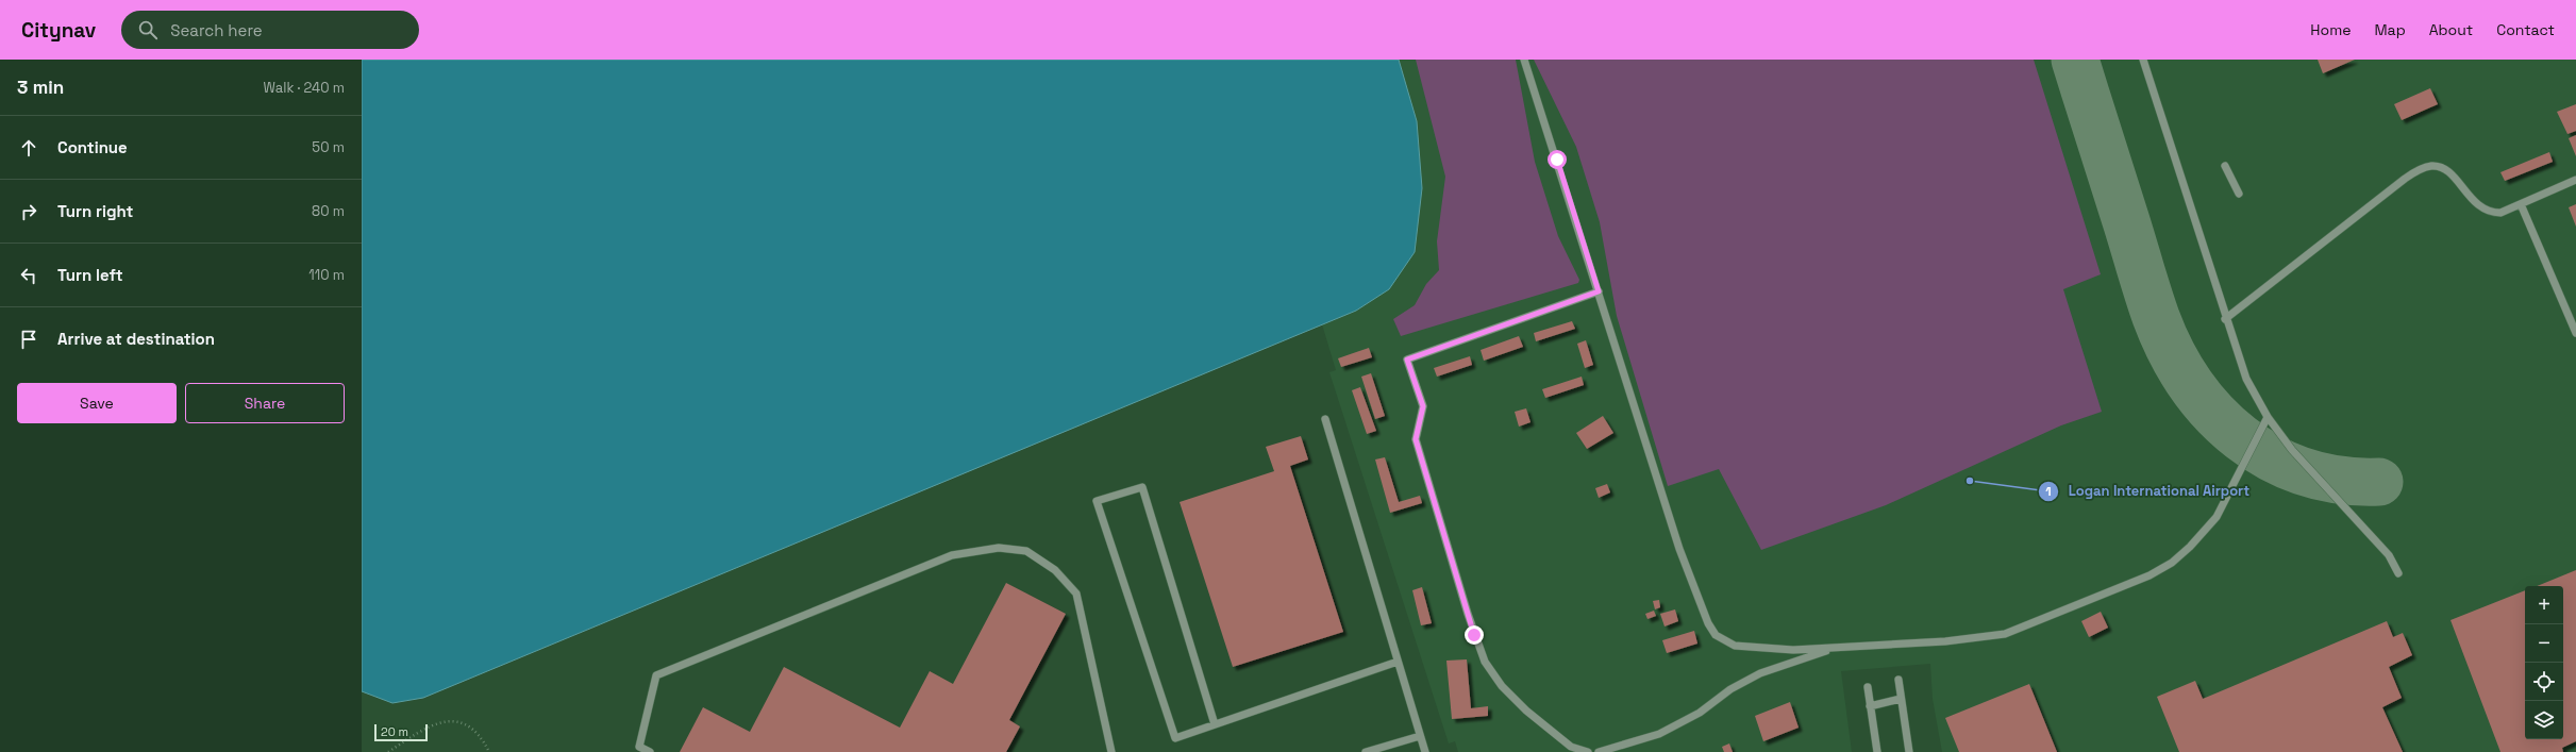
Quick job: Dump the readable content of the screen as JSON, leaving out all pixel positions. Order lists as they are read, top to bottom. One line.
{"places":["Logan International Airport"],"scale_bar":"20 m","page":{"header":"Citynav","search":"Search here","nav":["Home","Map","About","Contact"],"heading":["3 min","Walk · 240 m"],"list":[["Continue","50 m"],["Turn right","80 m"],["Turn left","110 m"],"Arrive at destination"],"buttons":["Save","Share"],"map_buttons":["+","−"],"scale":"20 m"}}
